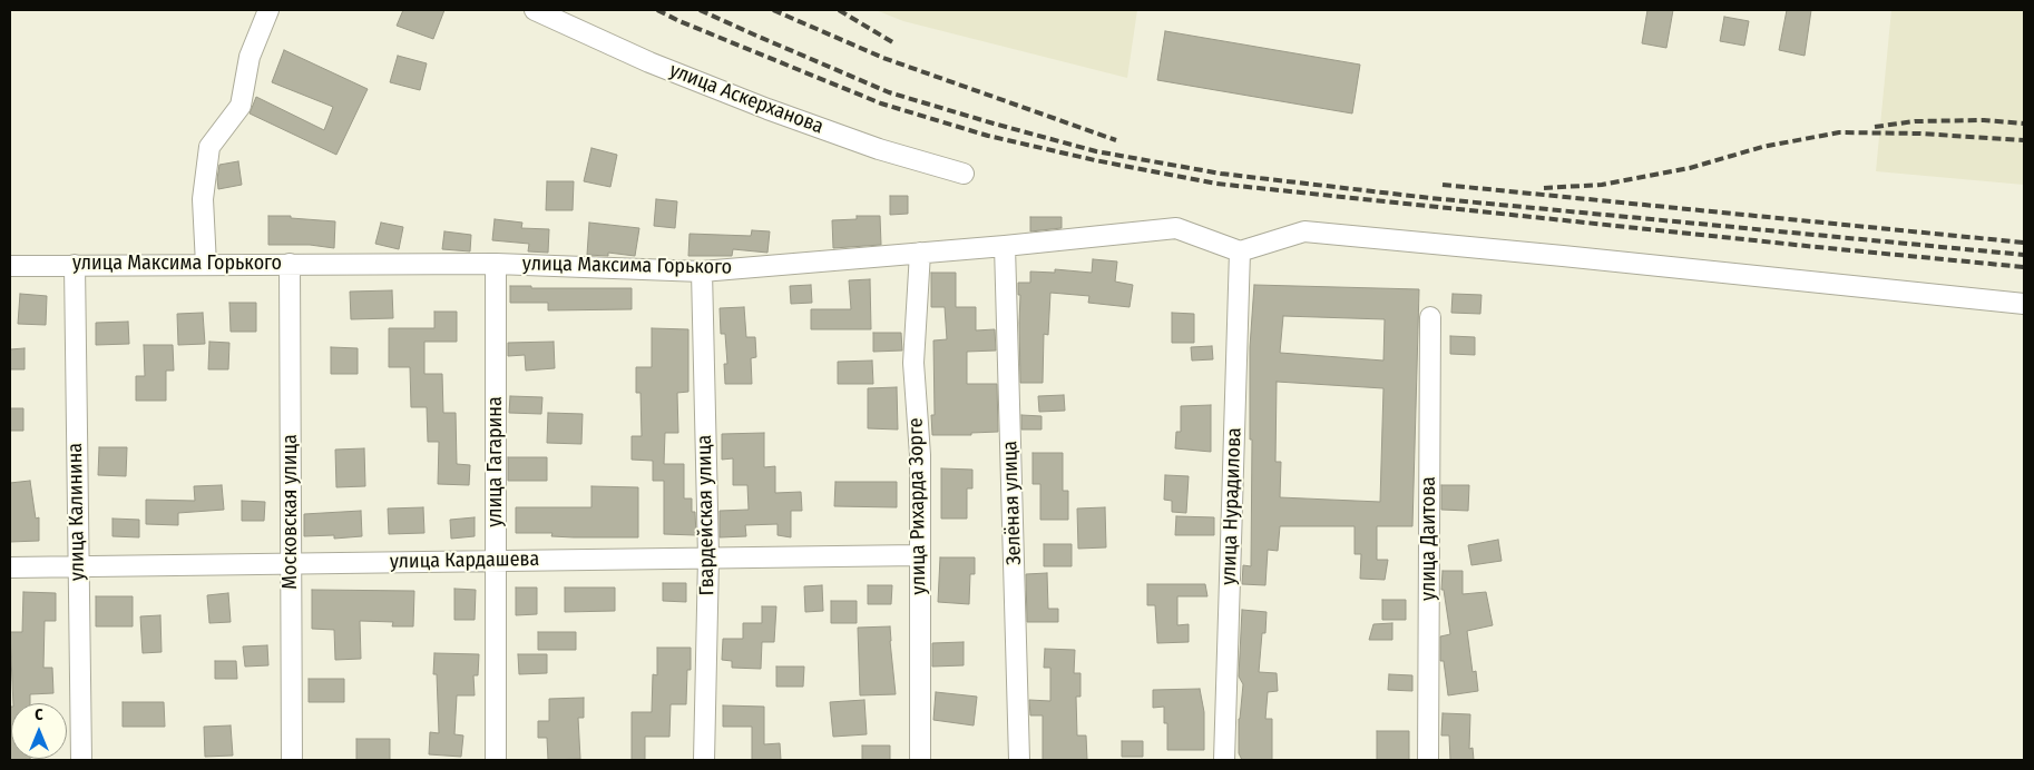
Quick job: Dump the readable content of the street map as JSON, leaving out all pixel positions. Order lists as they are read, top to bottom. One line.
{"streets":{"street":["улица Аскерханова","улица Максима Горького","улица Гагарина","Зелёная улица","улица Рихарда Зорге","улица Нурадилова","улица Калинина","Московская улица","Гвардейская улица","улица Даитова","улица Кардашева"]},"crossings":[["улица Максима Горького","улица Гагарина"],["улица Максима Горького","Зелёная улица"],["улица Максима Горького","улица Рихарда Зорге"],["улица Максима Горького","улица Нурадилова"],["улица Максима Горького","улица Калинина"],["улица Максима Горького","Московская улица"],["улица Максима Горького","Гвардейская улица"],["улица Гагарина","улица Кардашева"],["улица Рихарда Зорге","улица Кардашева"],["улица Калинина","улица Кардашева"],["Московская улица","улица Кардашева"],["Гвардейская улица","улица Кардашева"]],"north":"top"}
